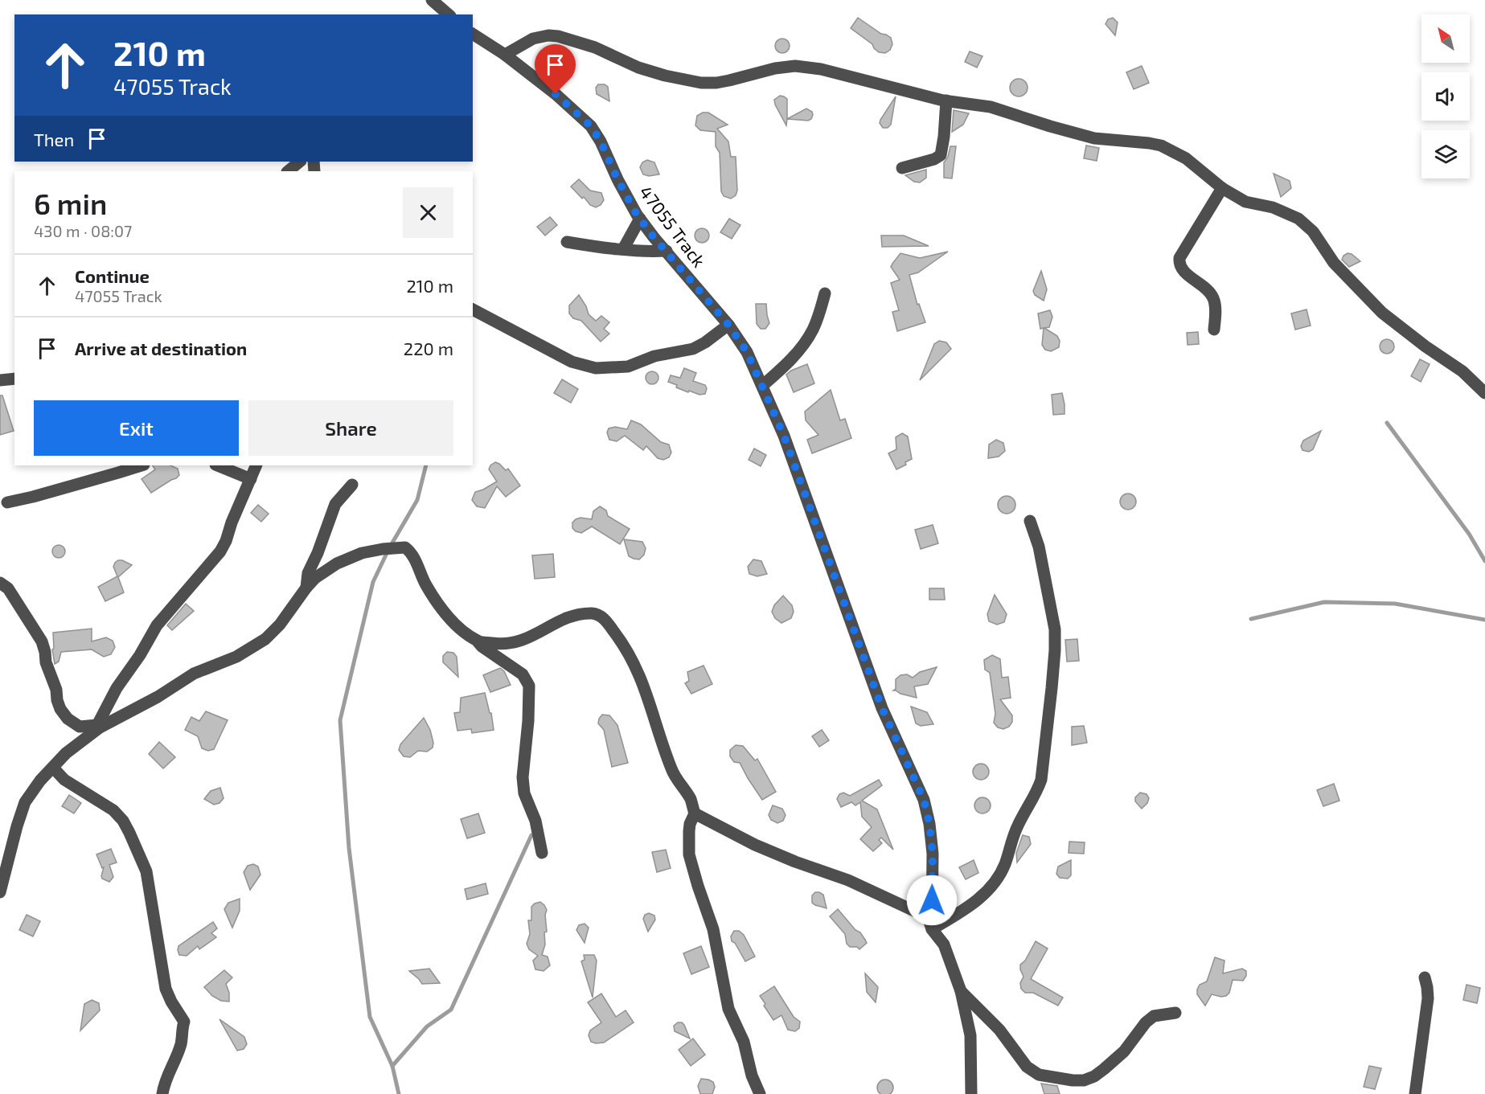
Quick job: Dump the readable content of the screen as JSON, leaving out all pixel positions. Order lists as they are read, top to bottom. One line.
{"streets":{"street":["47055 Track"]},"north":"top left","page":{"turn":["210 m","47055 Track"],"then":"Then","heading":["6 min","430 m · 08:07"],"list":[{"name":"Continue","note":"47055 Track","value":"210 m"},{"name":"Arrive at destination","value":"220 m"}],"buttons":["Exit","Share"]}}
